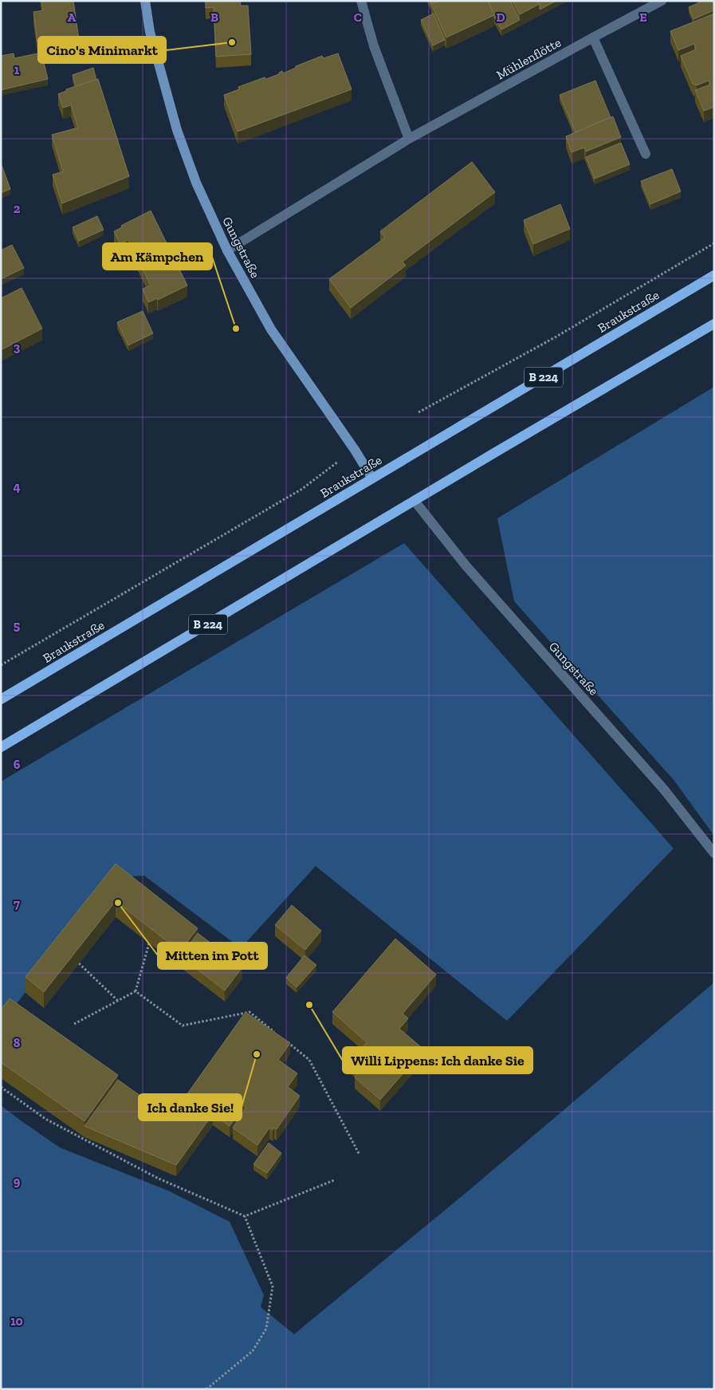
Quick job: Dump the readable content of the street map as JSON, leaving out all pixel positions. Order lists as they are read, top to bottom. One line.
{"streets":{"main road":["Braukstraße","B 224"],"street":["Mühlenflötte","Gungstraße"]},"crossings":[["Mühlenflötte","Gungstraße"],["Gungstraße","Braukstraße"],["Gungstraße","B 224"]],"places":["Cino's Minimarkt","Am Kämpchen","Mitten im Pott","Willi Lippens: Ich danke Sie","Ich danke Sie!"],"grid":{"columns":["A","B","C","D","E"],"rows":["1","2","3","4","5","6","7","8","9","10"]}}
